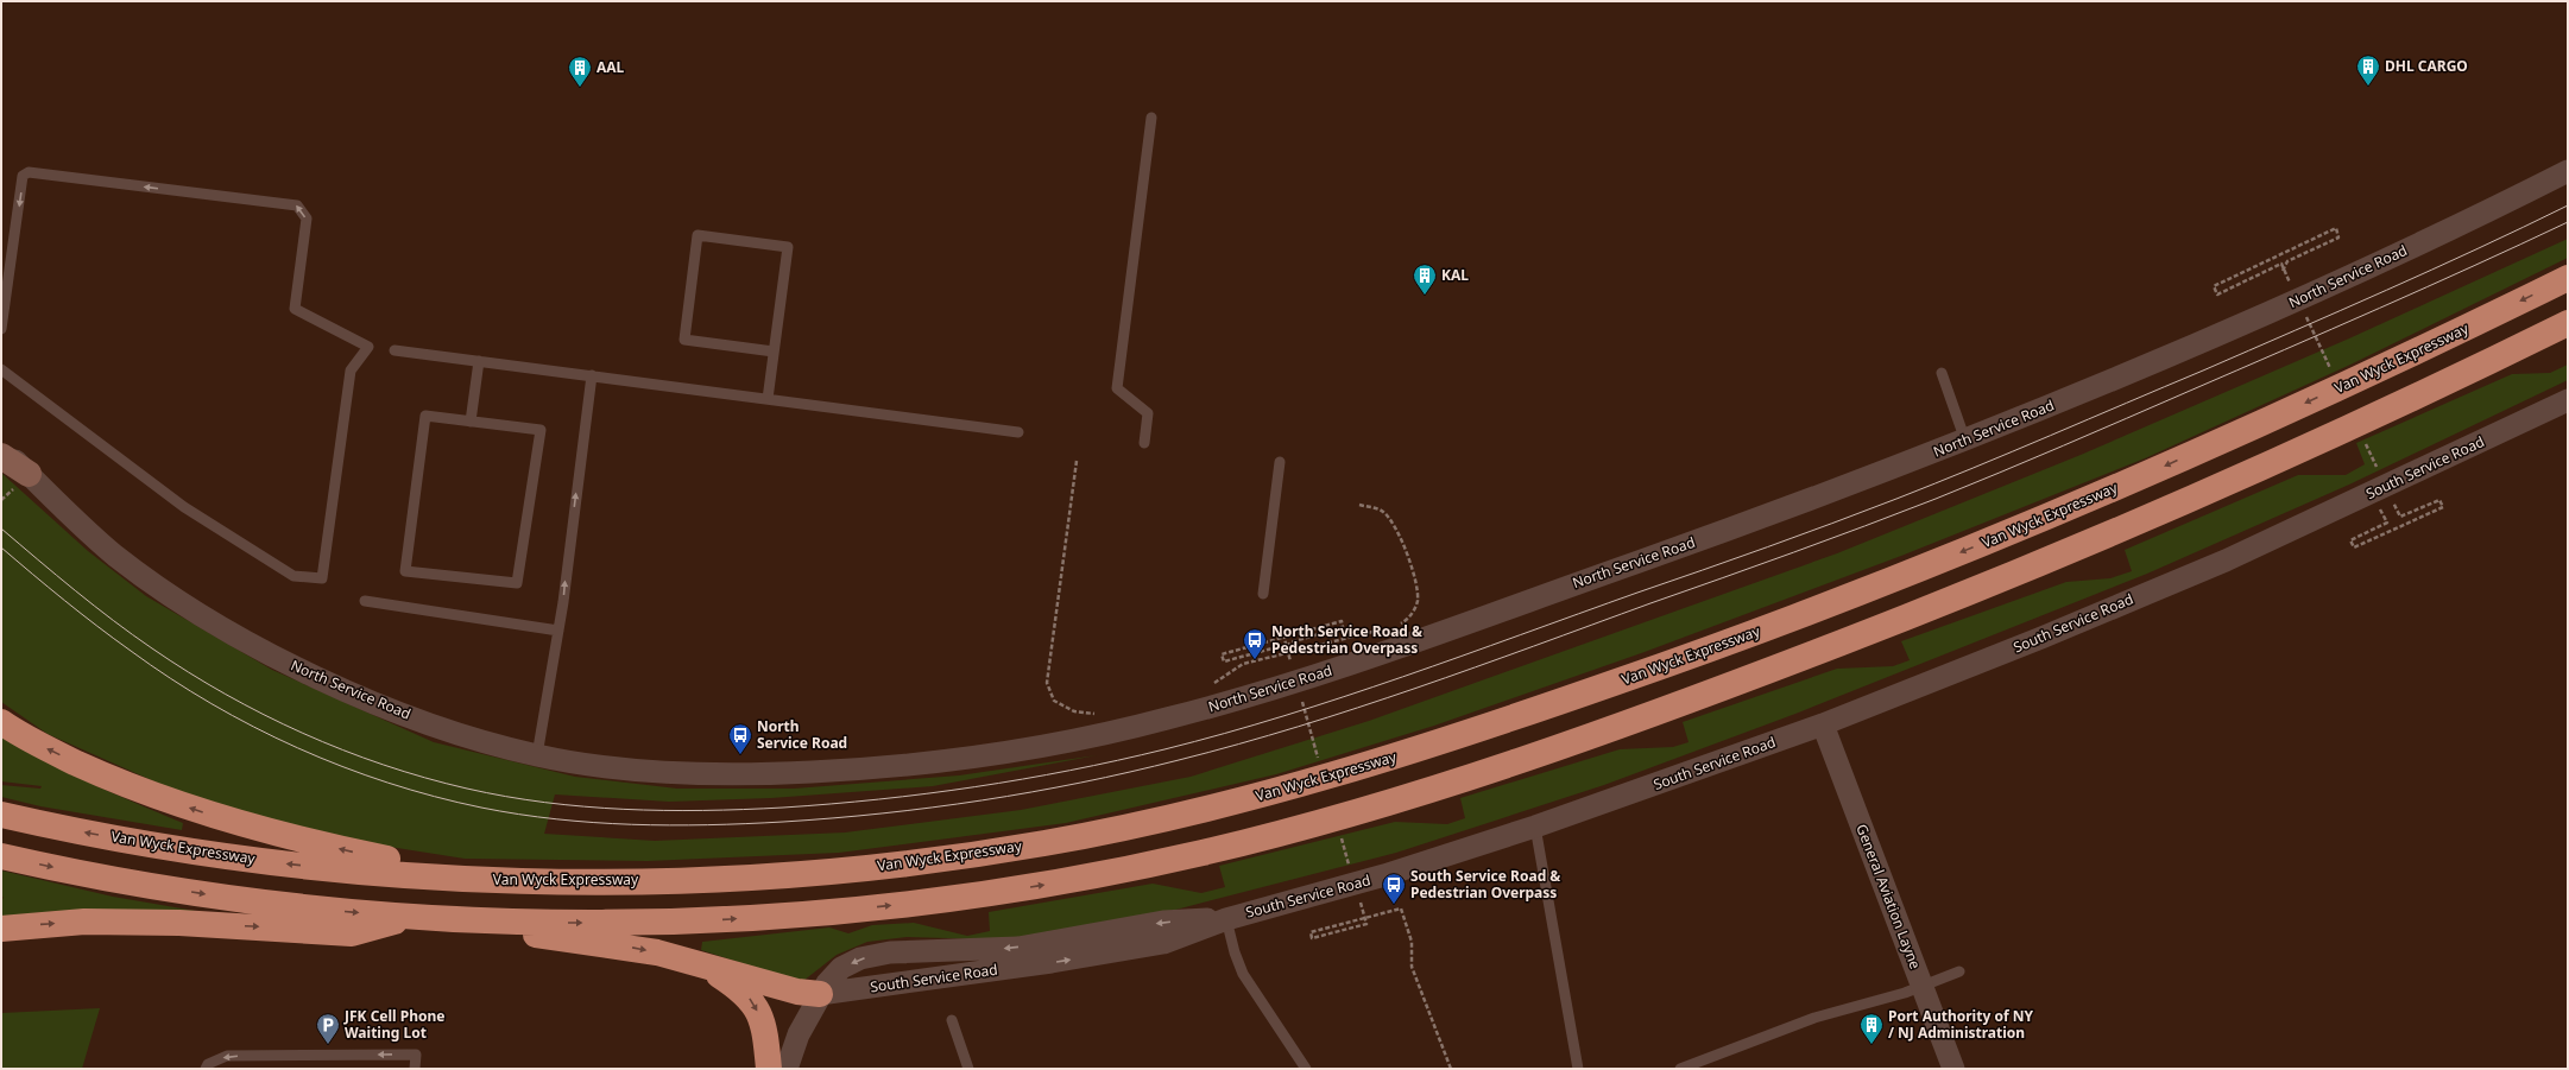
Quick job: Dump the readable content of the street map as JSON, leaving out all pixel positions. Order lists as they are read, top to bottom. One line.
{"streets":{"highway":["Van Wyck Expressway"],"street":["North Service Road","South Service Road","General Aviation Layne"]},"crossings":[["South Service Road","General Aviation Layne"]],"places":{"building":["DHL CARGO","AAL","KAL","Port Authority of NY / NJ Administration"],"bus stop":["North Service Road & Pedestrian Overpass","North Service Road","South Service Road & Pedestrian Overpass"],"parking":["JFK Cell Phone Waiting Lot"]}}
